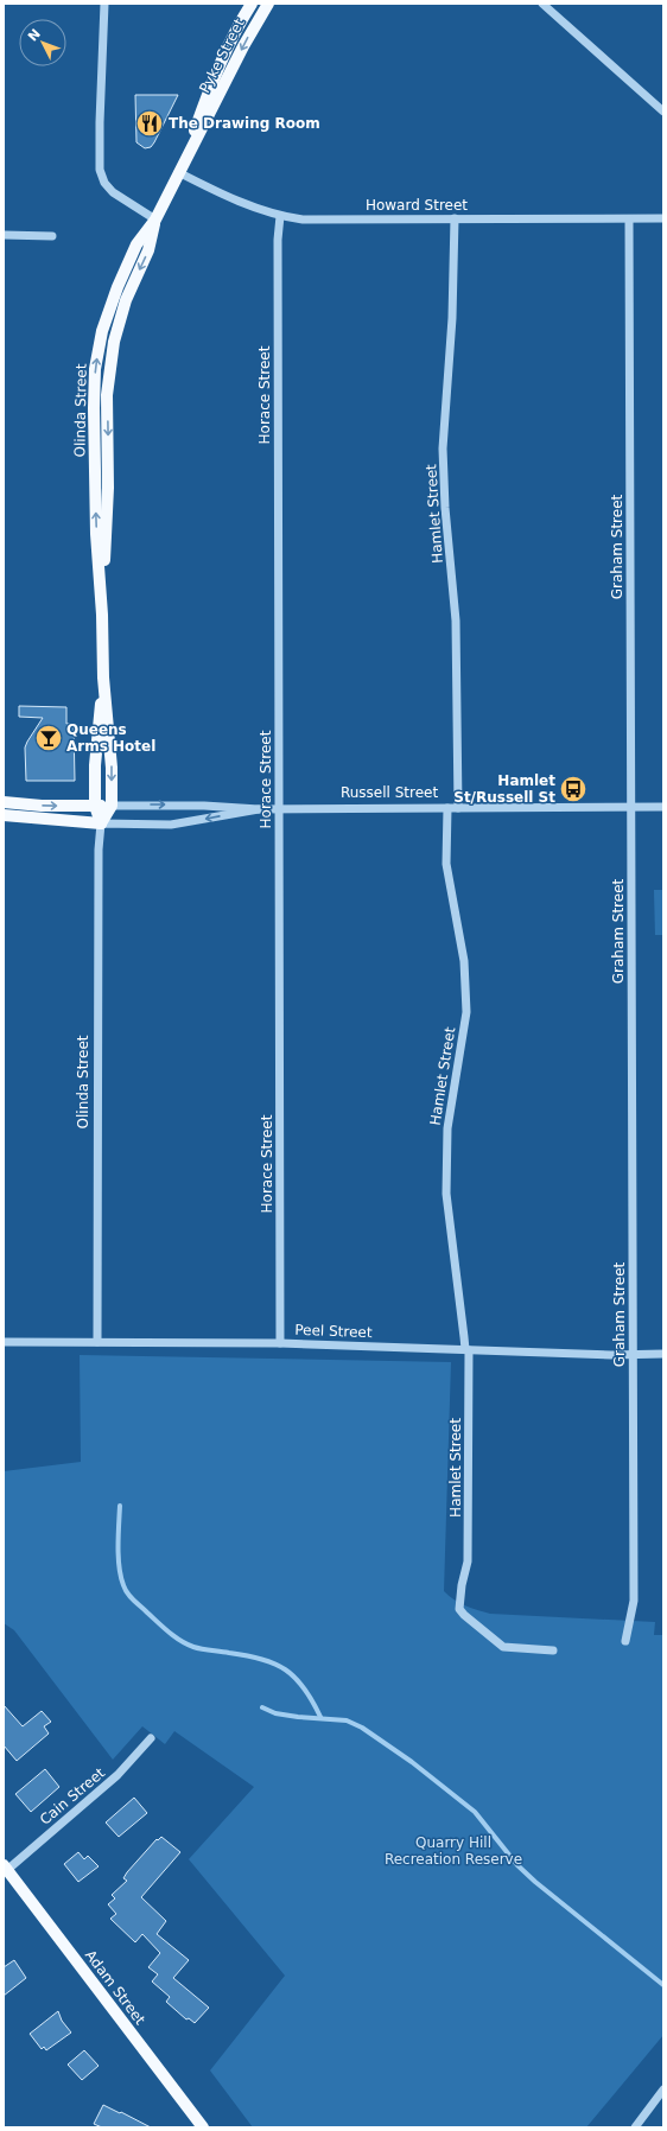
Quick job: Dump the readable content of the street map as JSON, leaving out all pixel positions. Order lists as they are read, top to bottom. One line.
{"streets":{"main road":["Pyke Street","Olinda Street","Russell Street","Adam Street"],"street":["Howard Street","Horace Street","Hamlet Street","Graham Street","Peel Street","Cain Street"]},"crossings":[["Pyke Street","Howard Street"],["Pyke Street","Olinda Street"],["Howard Street","Horace Street"],["Howard Street","Hamlet Street"],["Howard Street","Graham Street"],["Horace Street","Russell Street"],["Horace Street","Peel Street"],["Olinda Street","Russell Street"],["Olinda Street","Peel Street"],["Hamlet Street","Russell Street"],["Hamlet Street","Peel Street"],["Graham Street","Russell Street"],["Graham Street","Peel Street"],["Cain Street","Adam Street"]],"parks":["Quarry Hill Recreation Reserve"],"places":{"restaurant":["The Drawing Room"],"bar":["Queens Arms Hotel"],"bus stop":["Hamlet St/Russell St"]},"north":"top left"}
